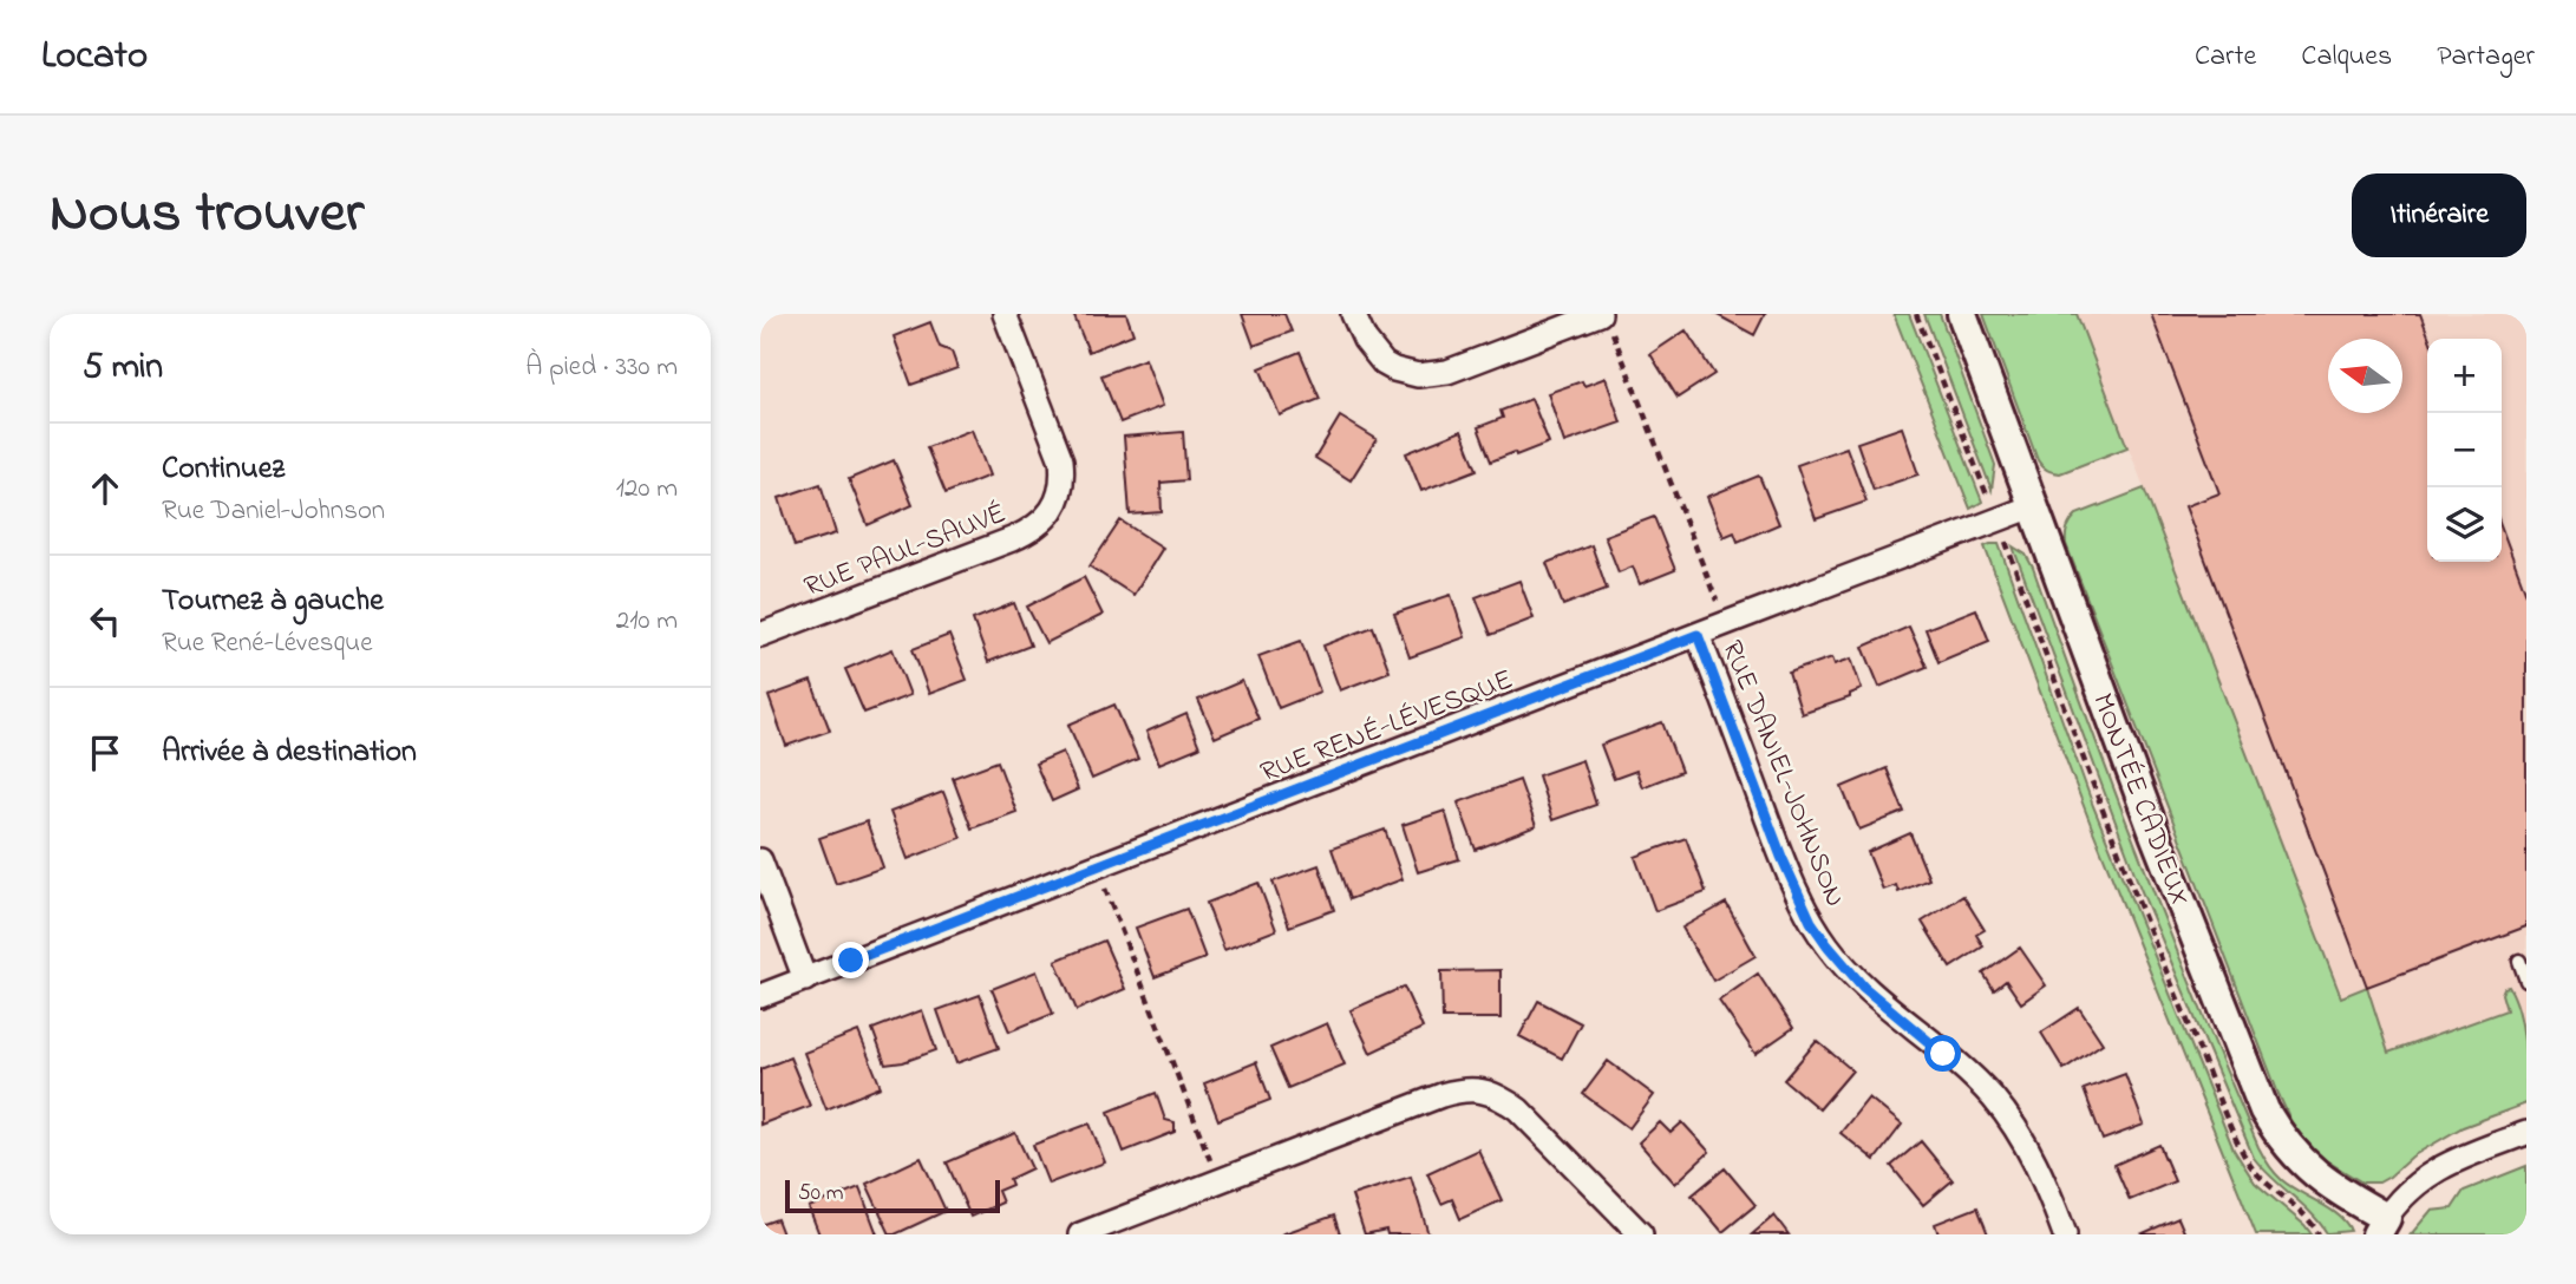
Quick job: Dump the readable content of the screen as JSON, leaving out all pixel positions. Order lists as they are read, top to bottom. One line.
{"streets":{"street":["RUE PAUL-SAUVÉ","RUE RENÉ-LÉVESQUE","RUE DANIEL-JOHNSON","MONTÉE CADIEUX"]},"crossings":[["RUE RENÉ-LÉVESQUE","RUE DANIEL-JOHNSON"],["RUE RENÉ-LÉVESQUE","MONTÉE CADIEUX"]],"scale_bar":"50 m","north":"left","page":{"header":"Locato","nav":["Carte","Calques","Partager"],"title":"Nous trouver","buttons":"Itinéraire","heading":["5 min","À pied · 330 m"],"map_buttons":["+","−"],"list":[["Continuez","Rue Daniel-Johnson","120 m"],["Tournez à gauche","Rue René-Lévesque","210 m"],"Arrivée à destination"],"scale":"50 m"}}
